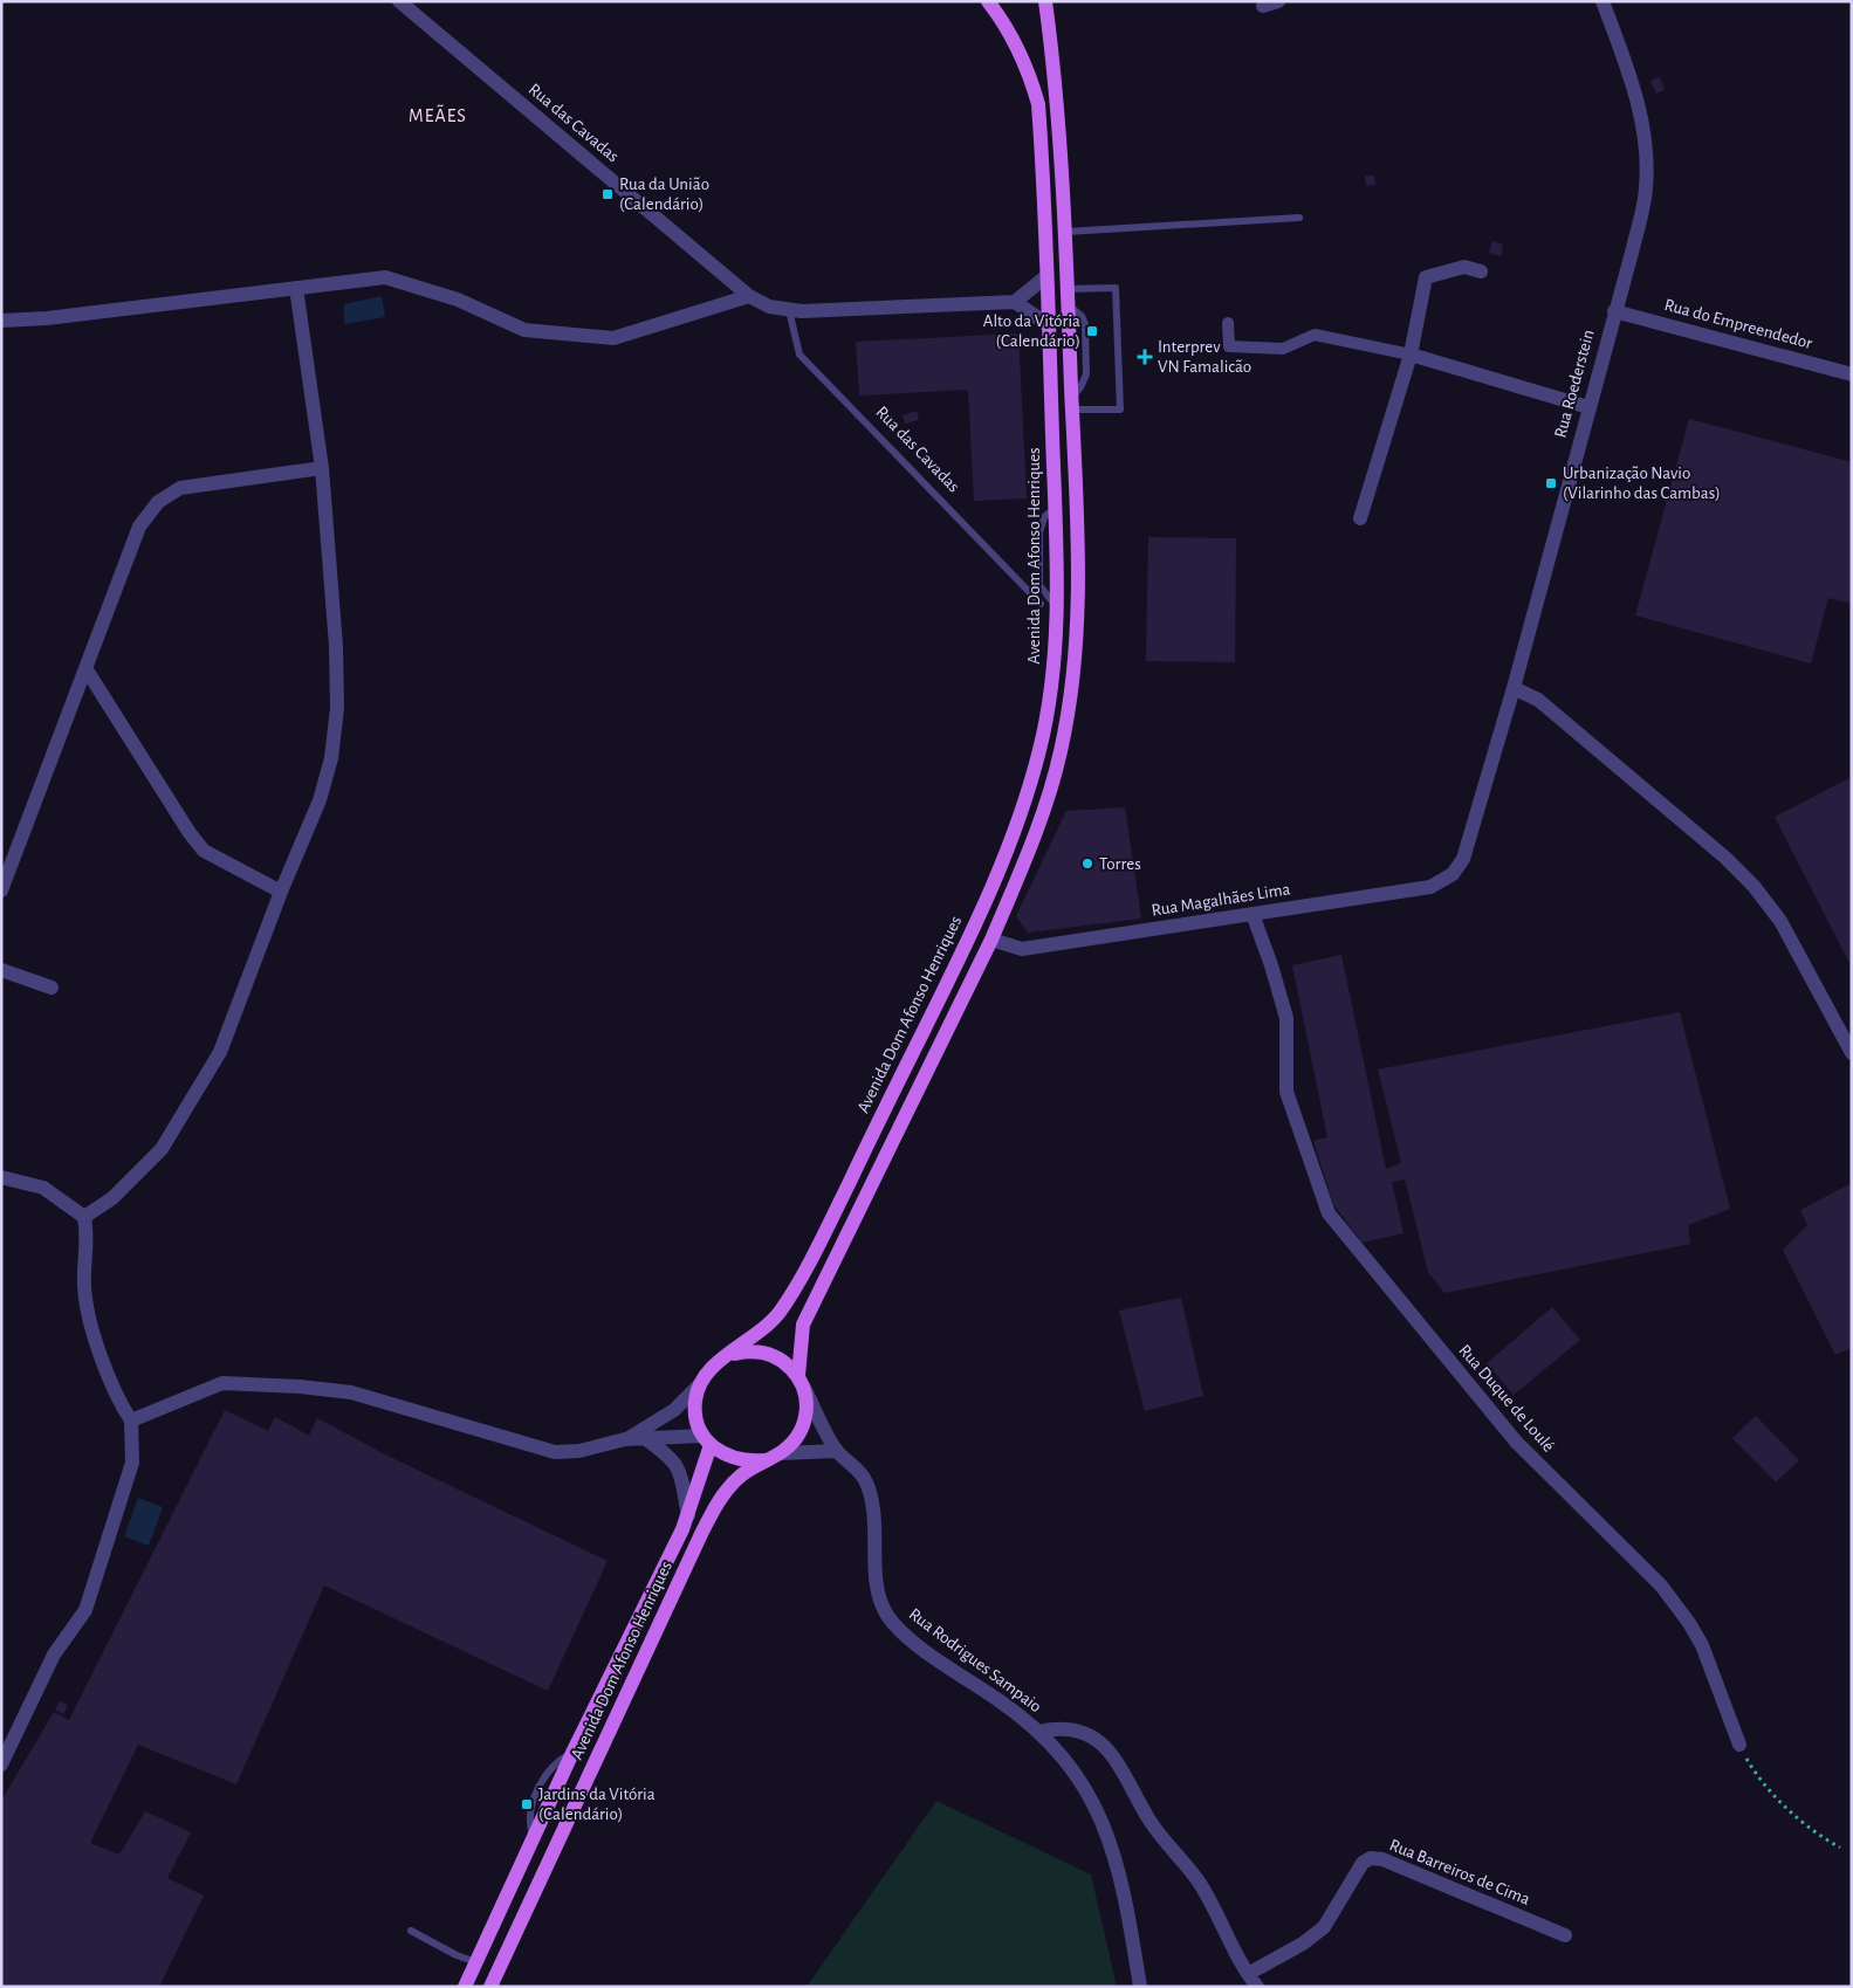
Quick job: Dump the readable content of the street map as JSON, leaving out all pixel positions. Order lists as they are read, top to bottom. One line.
{"streets":{"main road":["Avenida Dom Afonso Henriques"],"street":["Rua das Cavadas","Rua do Empreendedor","Rua Roederstein","Rua Magalhães Lima","Rua Duque de Loulé","Rua Rodrigues Sampaio","Rua Barreiros de Cima"]},"crossings":[["Rua do Empreendedor","Rua Roederstein"],["Rua Roederstein","Rua Magalhães Lima"],["Avenida Dom Afonso Henriques","Rua Magalhães Lima"],["Avenida Dom Afonso Henriques","Rua Rodrigues Sampaio"],["Rua Magalhães Lima","Rua Duque de Loulé"],["Rua Rodrigues Sampaio","Rua Barreiros de Cima"]],"districts":["MEÃES"],"places":{"transit":["Rua da União (Calendário)","Alto da Vitória (Calendário)","Urbanização Navio (Vilarinho das Cambas)","Jardins da Vitória (Calendário)"],"health":["Interprev VN Famalicão"],"other":["Torres"]}}
